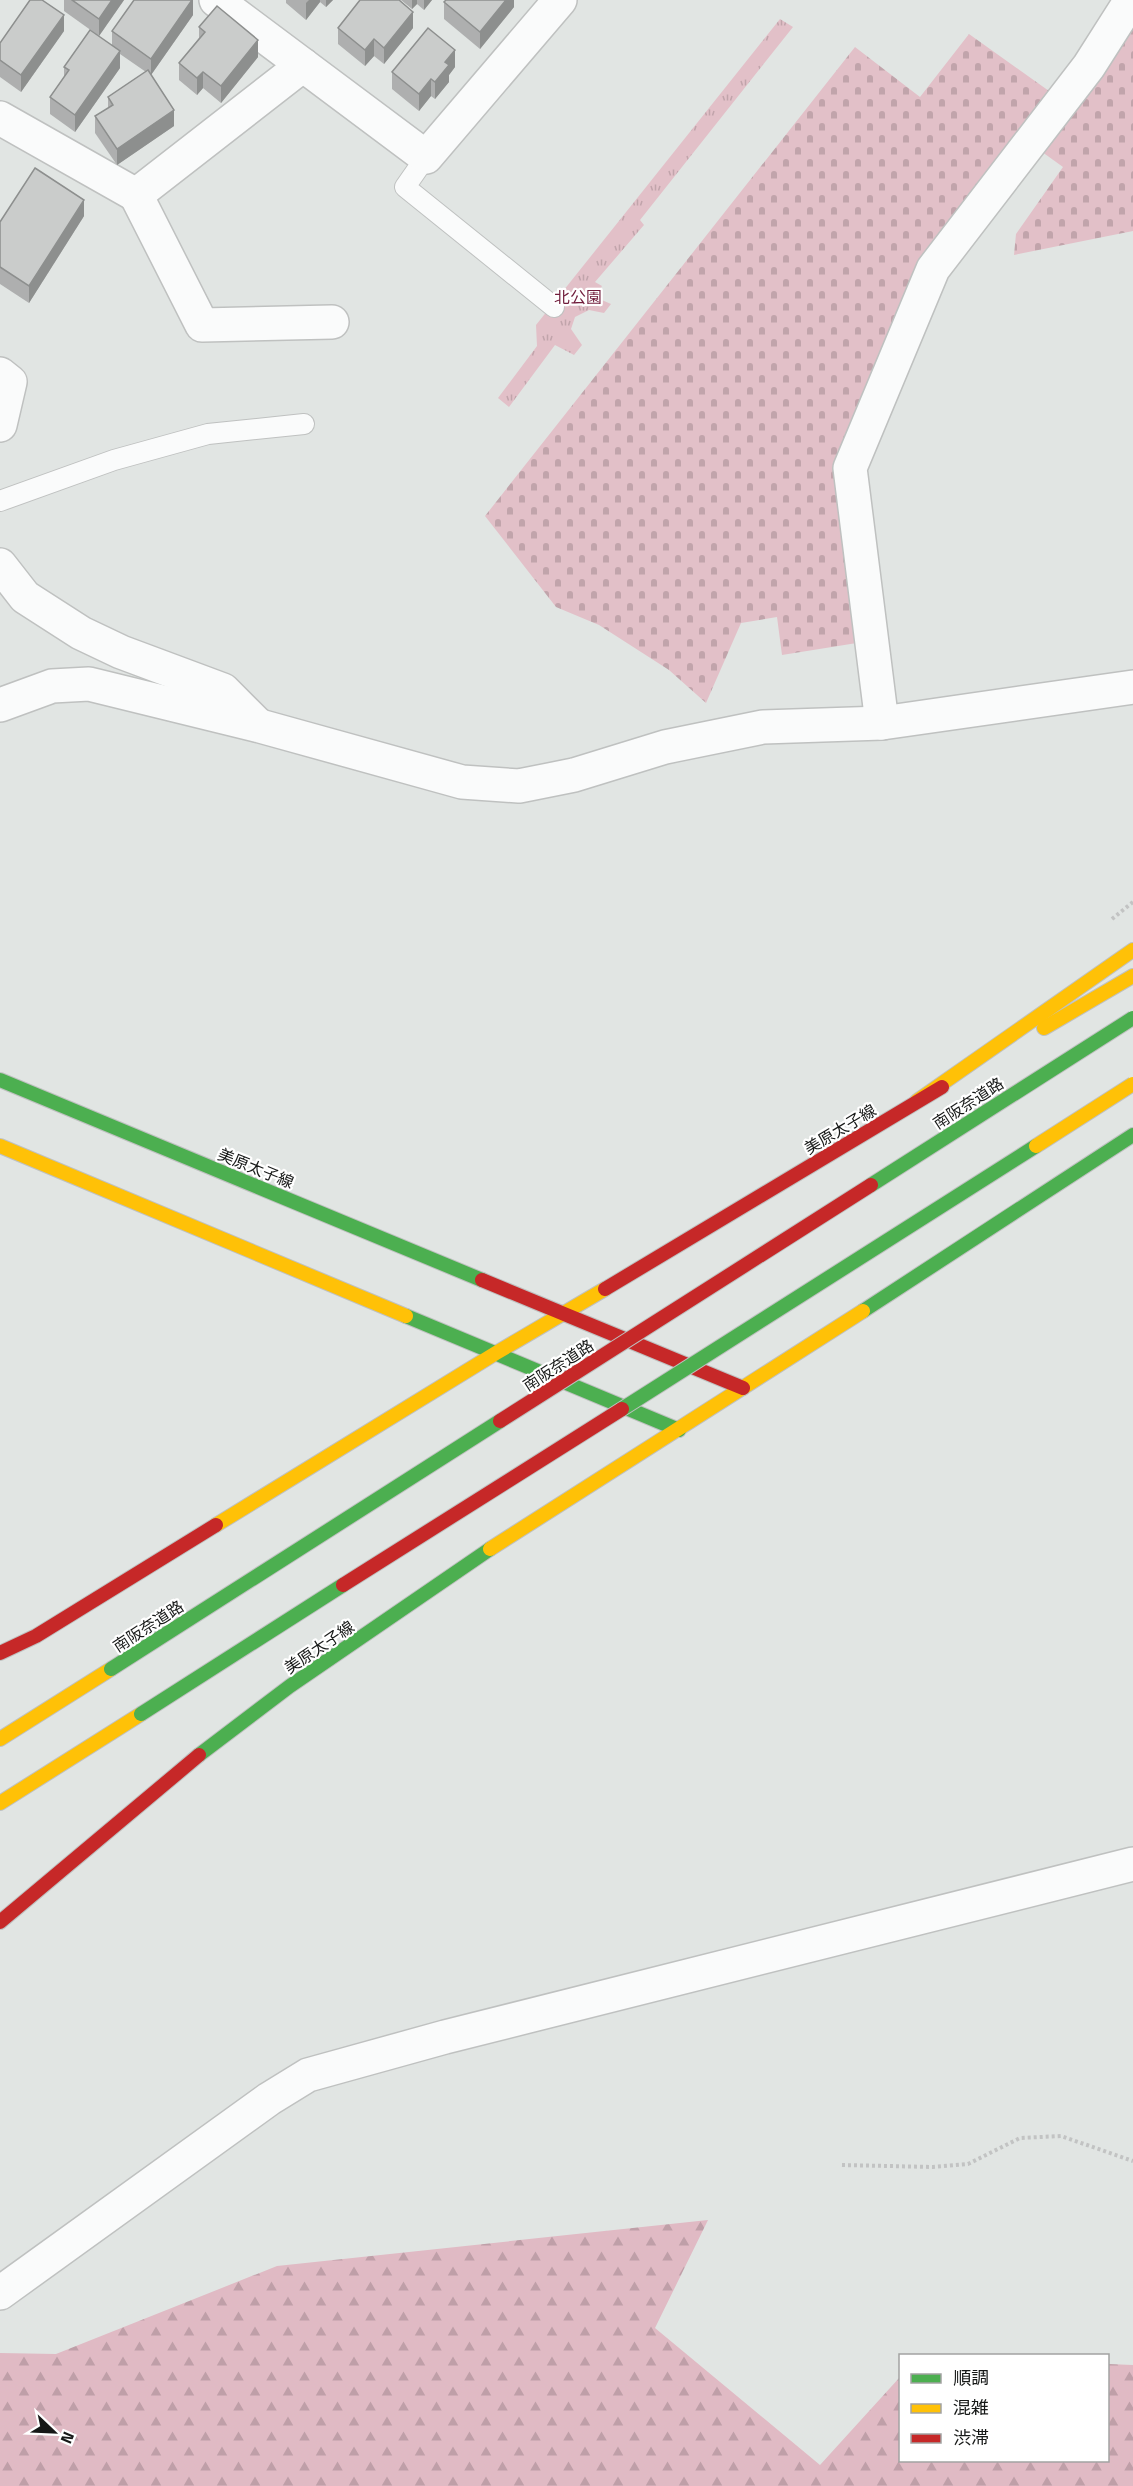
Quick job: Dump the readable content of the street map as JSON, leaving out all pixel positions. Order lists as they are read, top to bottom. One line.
{"streets":{"main road":["南阪奈道路","美原太子線"]},"parks":["北公園"],"legend":["順調","混雑","渋滞"],"north":"bottom right"}
